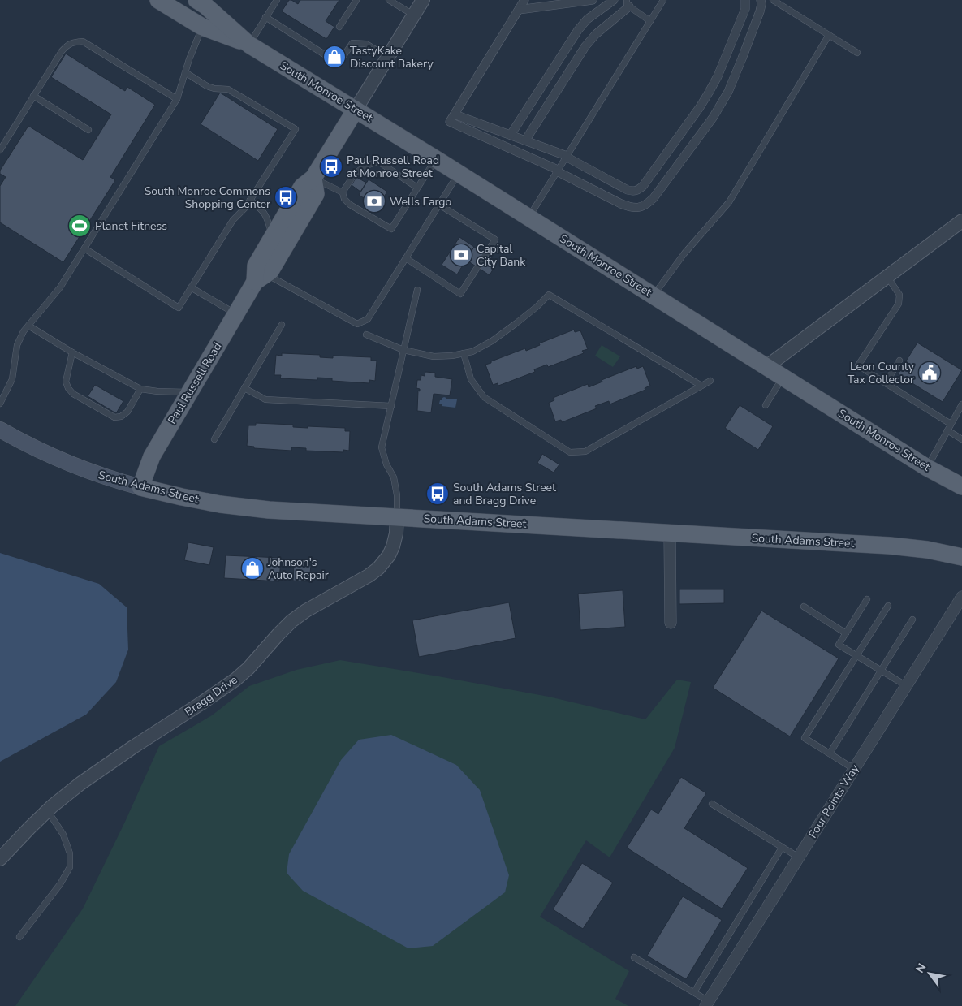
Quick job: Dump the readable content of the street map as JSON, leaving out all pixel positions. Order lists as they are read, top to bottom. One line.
{"streets":{"main road":["South Monroe Street","Paul Russell Road","South Adams Street"],"street":["Bragg Drive","Four Points Way"]},"crossings":[["South Monroe Street","Paul Russell Road"],["Paul Russell Road","South Adams Street"],["South Adams Street","Bragg Drive"]],"places":{"shop":["TastyKake Discount Bakery","Johnson's Auto Repair"],"bus stop":["Paul Russell Road at Monroe Street","South Monroe Commons Shopping Center","South Adams Street and Bragg Drive"],"bank":["Wells Fargo","Capital City Bank"],"sports":["Planet Fitness"],"public building":["Leon County Tax Collector"]},"north":"top left"}
